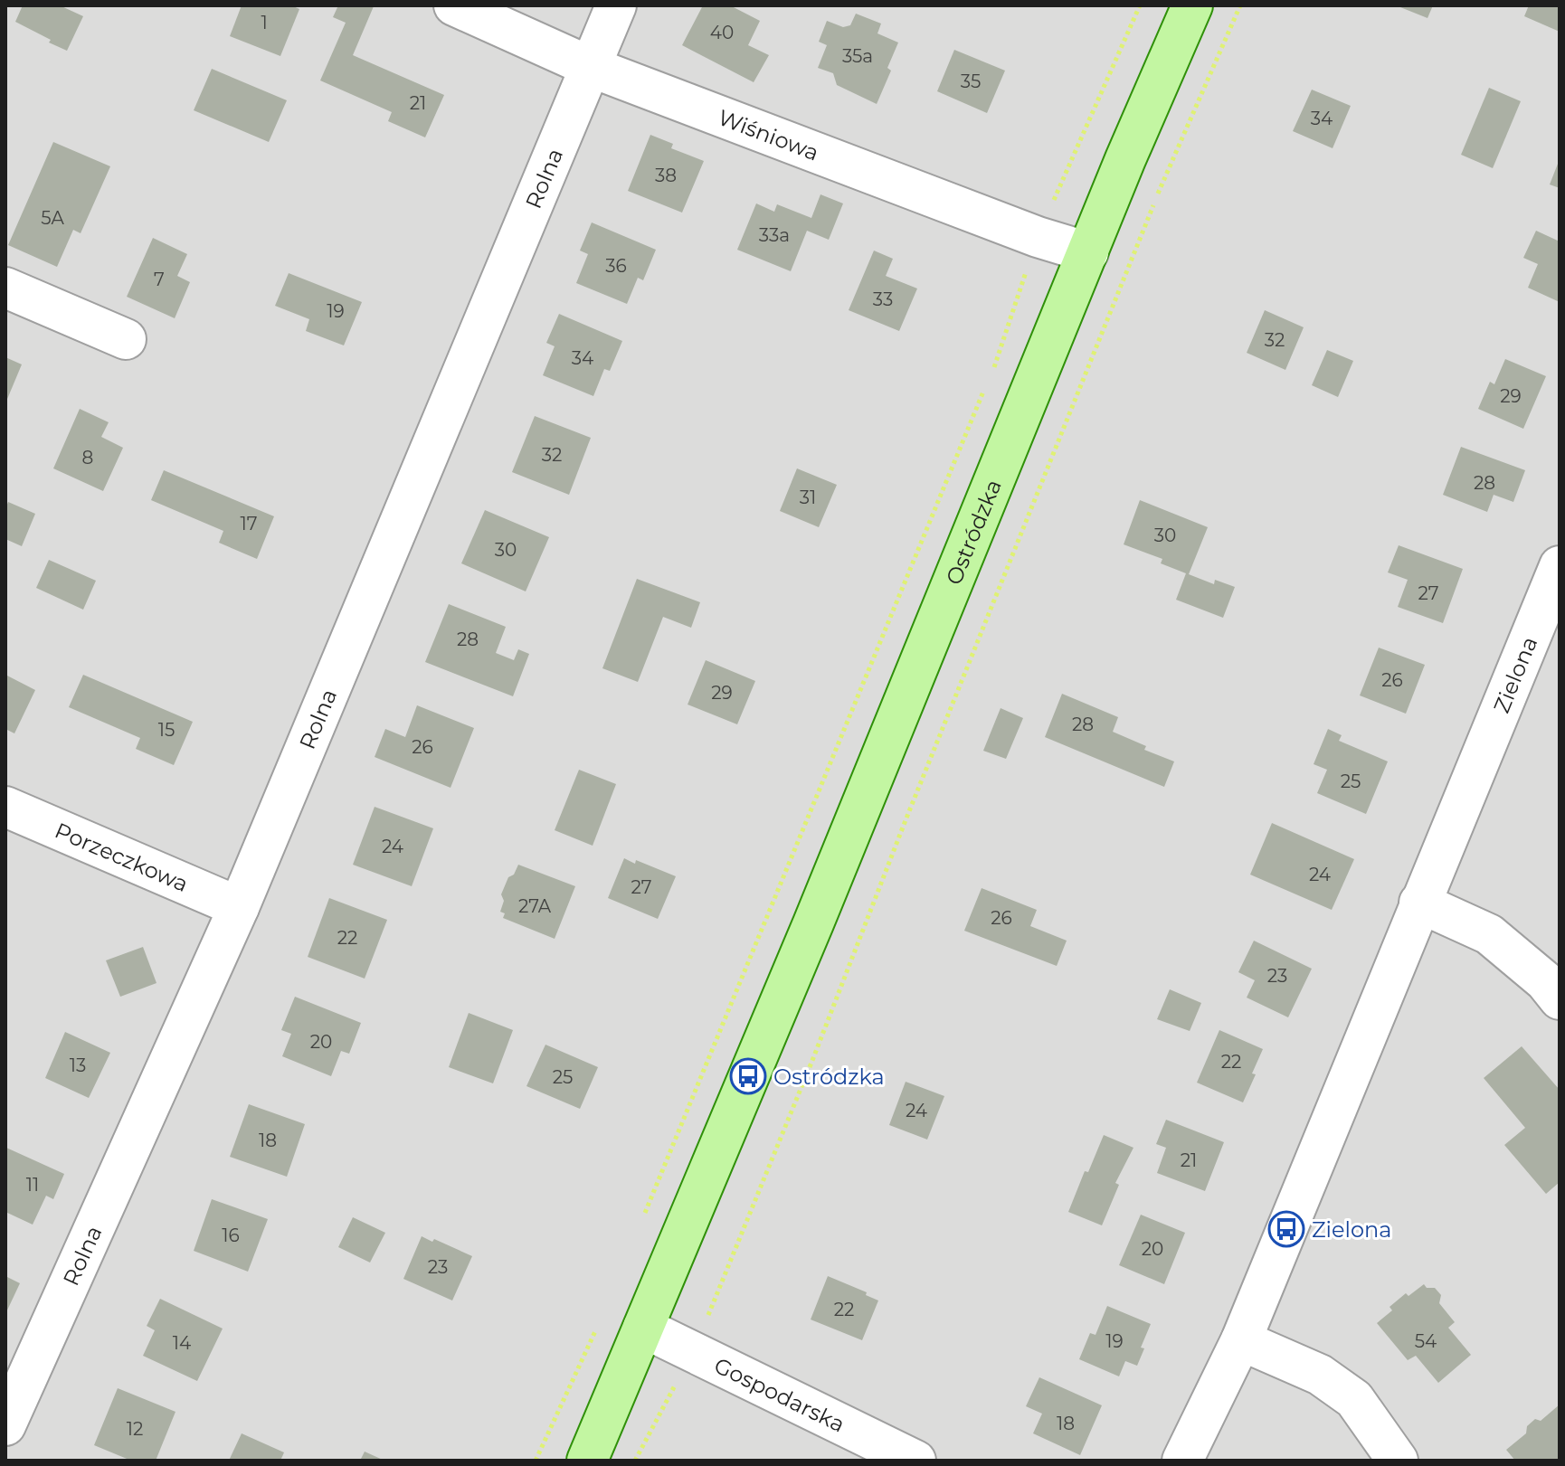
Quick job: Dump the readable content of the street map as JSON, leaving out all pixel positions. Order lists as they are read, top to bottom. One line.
{"streets":{"main road":["Ostródzka"],"street":["Wiśniowa","Rolna","Zielona","Porzeczkowa","Gospodarska"]},"crossings":[["Wiśniowa","Rolna"],["Wiśniowa","Ostródzka"],["Rolna","Porzeczkowa"],["Ostródzka","Gospodarska"]],"places":{"bus stop":["Ostródzka","Zielona"]},"house_numbers":["1","40","35a","35","21","34","38","5A","33a","36","7","33","19","32","34","29","32","8","28","31","17","30","30","27","28","26","29","28","15","26","25","24","24","27","27A","26","22","23","20","22","13","25","24","18","21","11","16","20","23","22","19","54","14","18","12"]}
